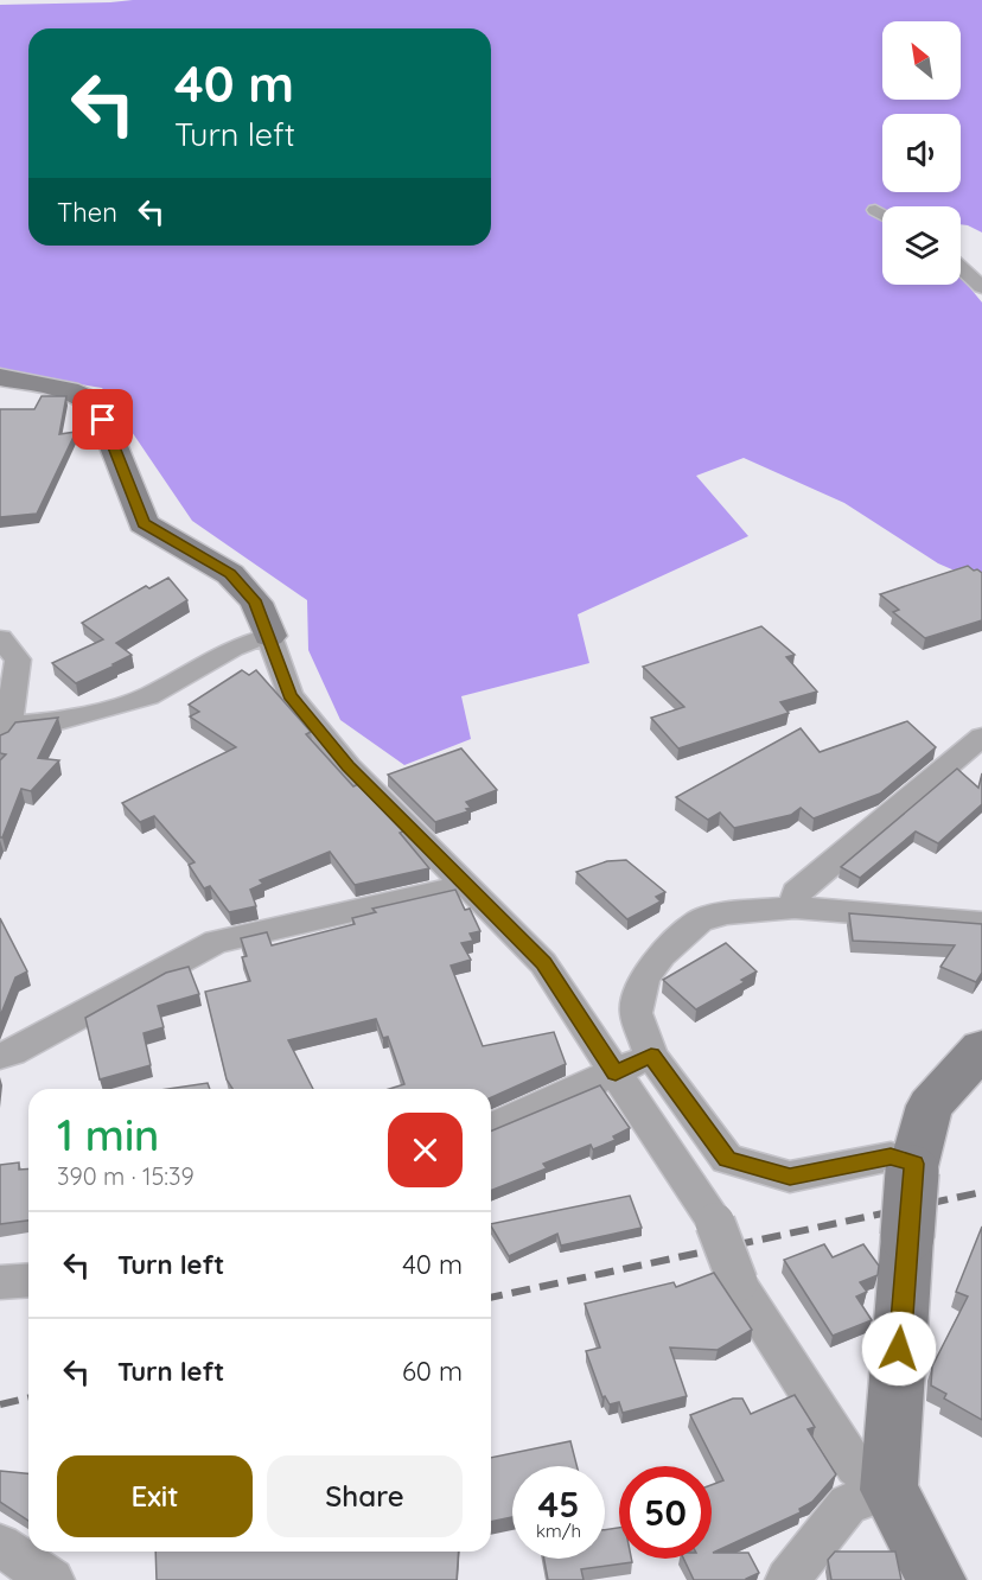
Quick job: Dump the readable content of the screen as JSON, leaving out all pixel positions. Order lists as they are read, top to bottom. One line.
{"north":"top left","page":{"turn":["40 m","Turn left"],"then":"Then","heading":["1 min","390 m · 15:39"],"list":[{"name":"Turn left","value":"40 m"},{"name":"Turn left","value":"60 m"}],"buttons":["Exit","Share"],"speed":"45 km/h","limit":"50"}}
